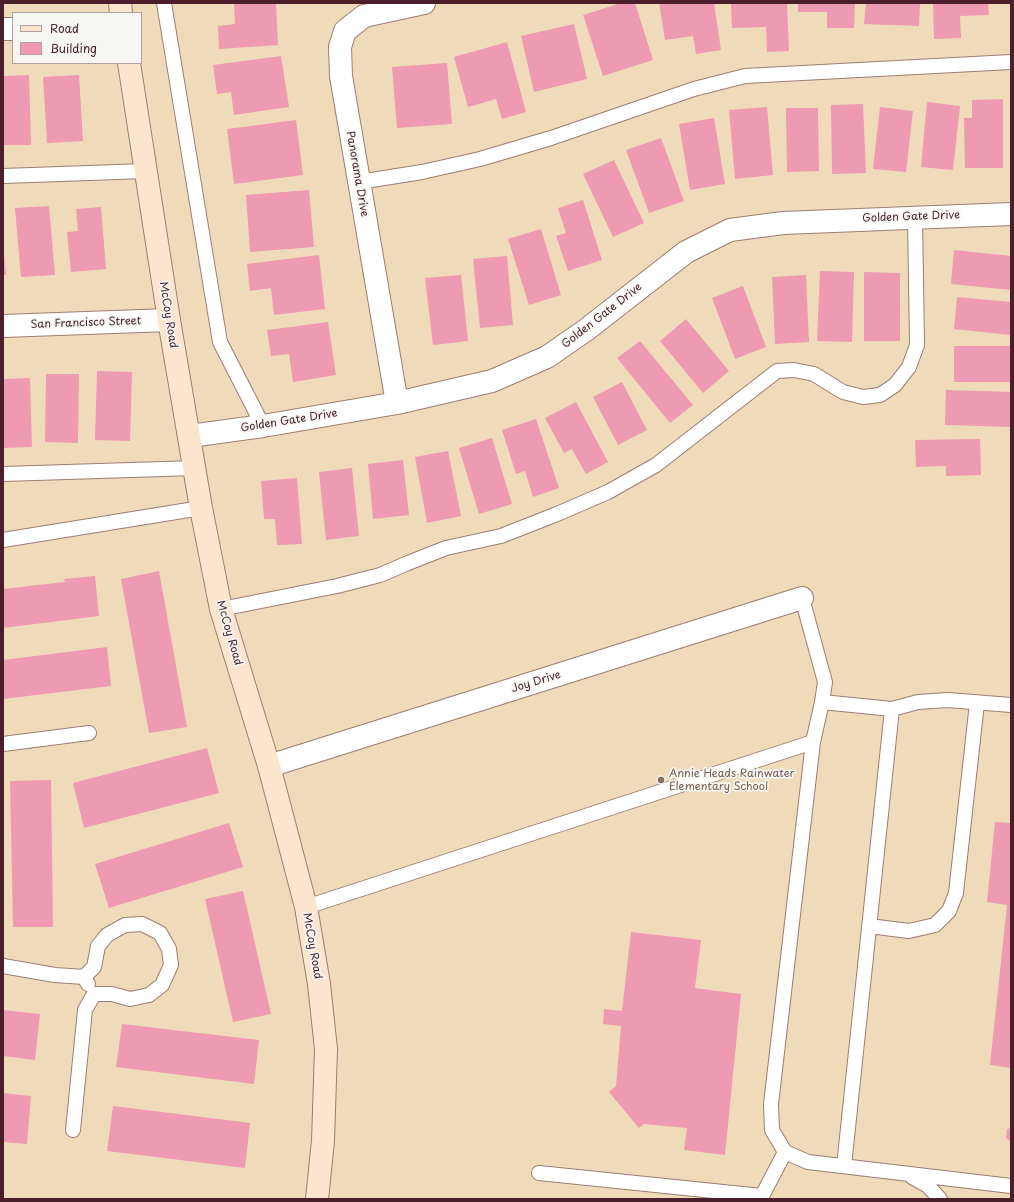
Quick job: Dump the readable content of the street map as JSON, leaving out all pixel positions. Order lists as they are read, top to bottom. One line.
{"streets":{"street":["Panorama Drive","Golden Gate Drive","McCoy Road","San Francisco Street","Joy Drive"]},"crossings":[["Panorama Drive","Golden Gate Drive"],["Golden Gate Drive","McCoy Road"],["McCoy Road","San Francisco Street"],["McCoy Road","Joy Drive"]],"places":["Annie Heads Rainwater Elementary School"],"legend":["Road","Building"]}
